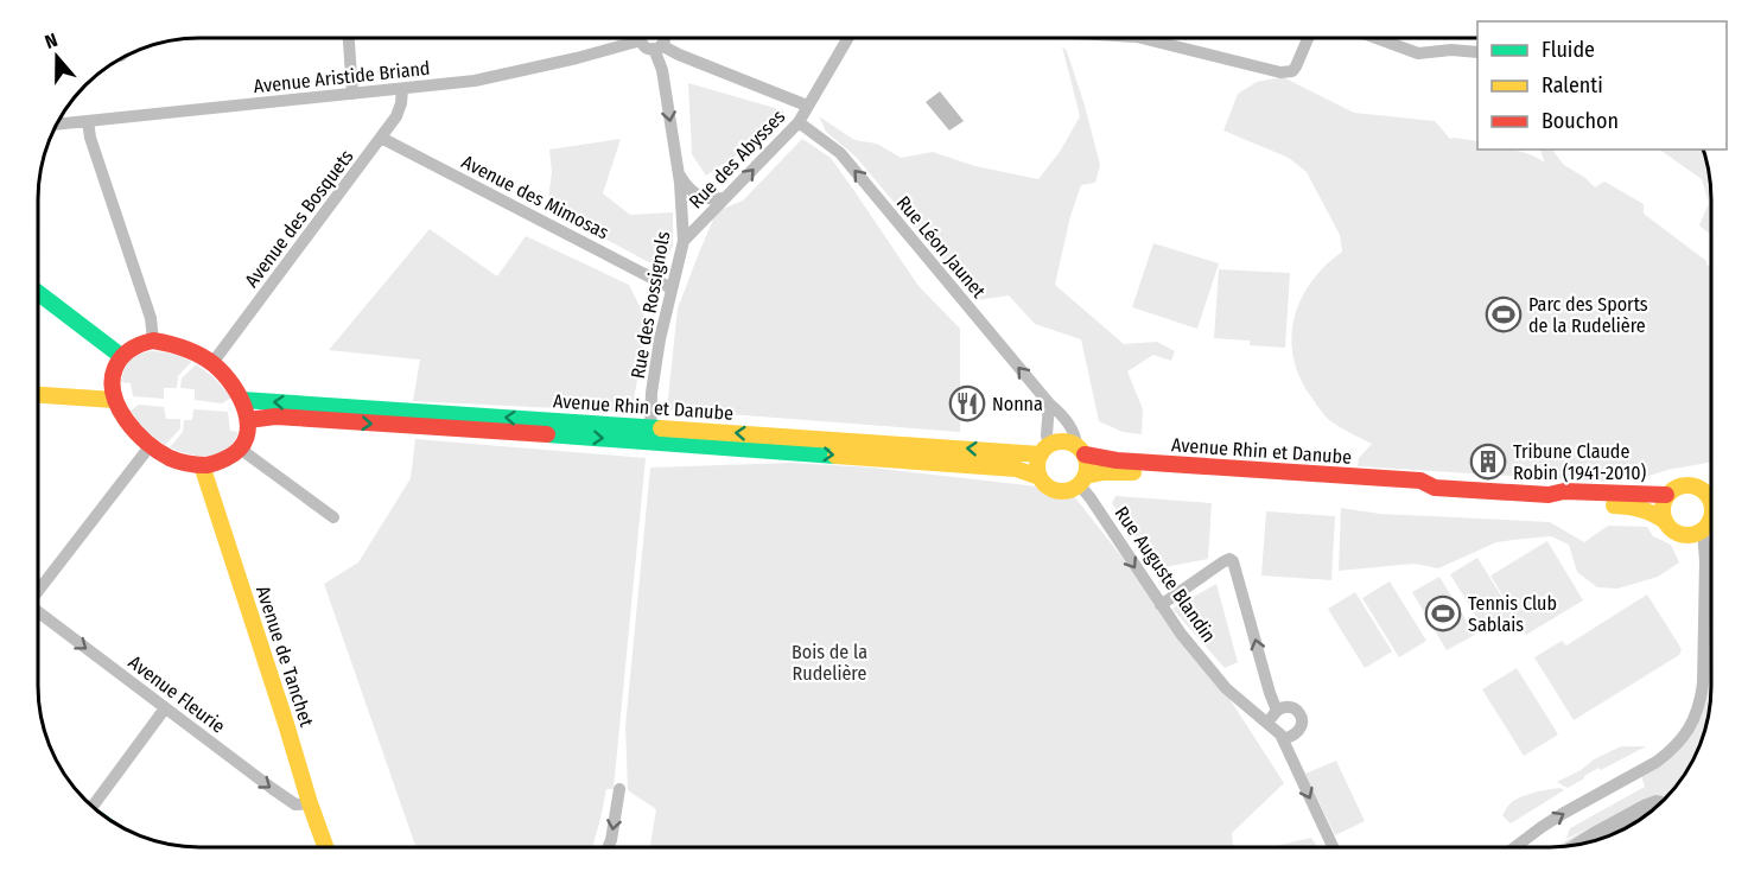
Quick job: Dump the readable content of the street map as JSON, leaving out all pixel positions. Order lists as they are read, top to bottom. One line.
{"streets":{"street":["Avenue Aristide Briand","Rue des Abysses","Avenue des Mimosas","Avenue des Bosquets","Rue Léon Jaunet","Rue des Rossignols","Avenue Rhin et Danube","Rue Auguste Blandin","Avenue de Tanchet","Avenue Fleurie"]},"crossings":[["Avenue Aristide Briand","Avenue des Bosquets"],["Rue des Abysses","Rue Léon Jaunet"],["Rue des Abysses","Rue des Rossignols"],["Avenue des Mimosas","Avenue des Bosquets"],["Avenue des Mimosas","Rue des Rossignols"],["Avenue des Bosquets","Avenue Rhin et Danube"],["Avenue des Bosquets","Avenue de Tanchet"],["Rue Léon Jaunet","Avenue Rhin et Danube"],["Rue Léon Jaunet","Rue Auguste Blandin"],["Rue des Rossignols","Avenue Rhin et Danube"],["Avenue Rhin et Danube","Rue Auguste Blandin"],["Avenue Rhin et Danube","Avenue de Tanchet"],["Avenue de Tanchet","Avenue Fleurie"]],"one_way":["Rue des Abysses","Rue Léon Jaunet","Rue Auguste Blandin","Avenue Fleurie"],"parks":["Bois de la Rudelière"],"places":{"sports":["Parc des Sports de la Rudelière","Tennis Club Sablais"],"restaurant":["Nonna"],"building":["Tribune Claude Robin (1941-2010)"]},"legend":["Fluide","Ralenti","Bouchon"],"north":"top"}
